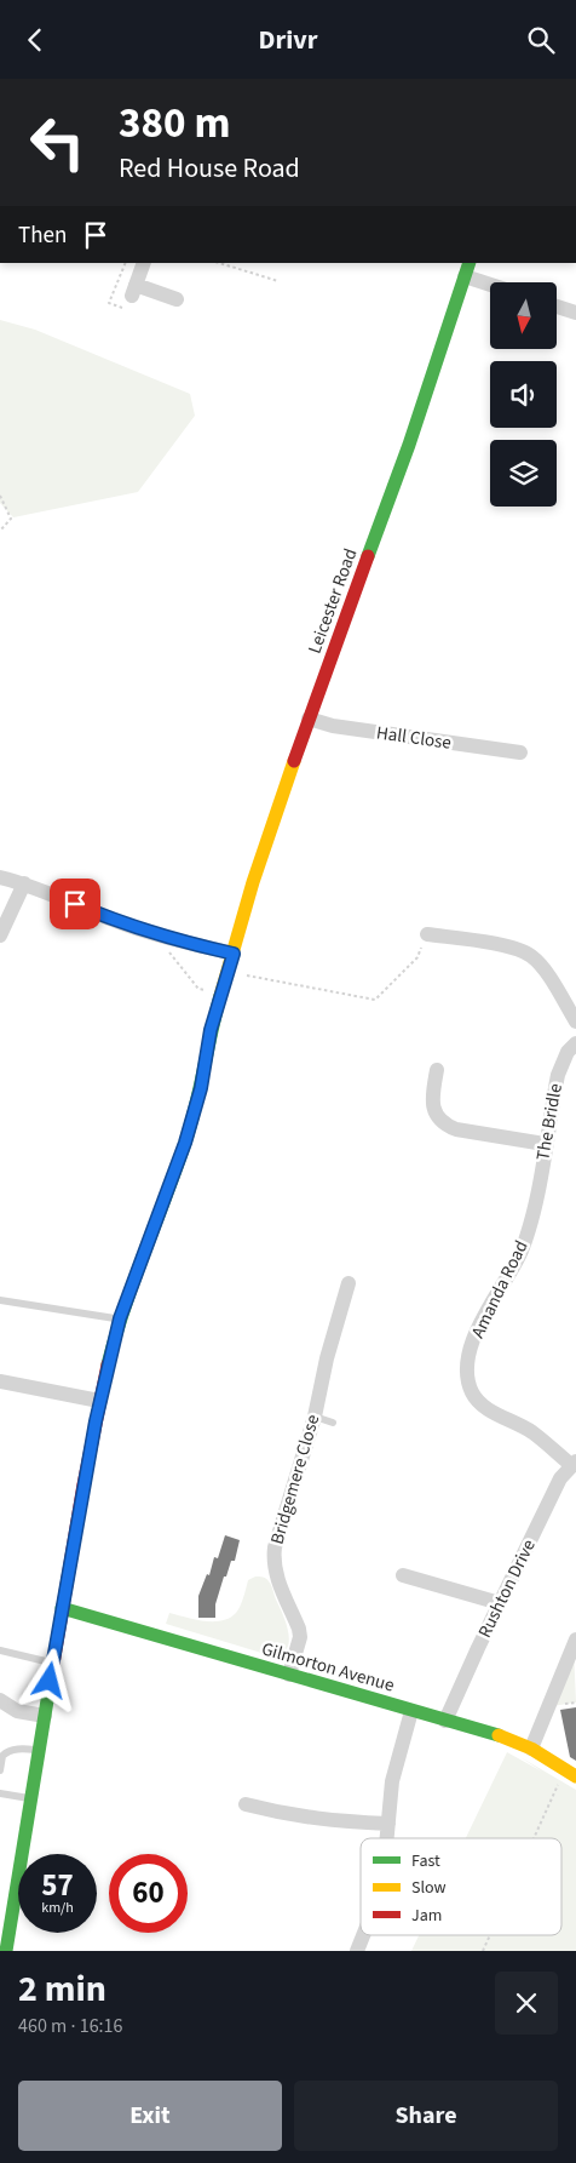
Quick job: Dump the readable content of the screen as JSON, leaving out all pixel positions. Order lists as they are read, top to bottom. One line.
{"streets":{"main road":["Leicester Road","Gilmorton Avenue"],"street":["Hall Close","The Bridle","Amanda Road","Bridgemere Close","Rushton Drive"]},"crossings":[["Leicester Road","Hall Close"],["Leicester Road","Gilmorton Avenue"],["The Bridle","Amanda Road"],["Amanda Road","Rushton Drive"],["Bridgemere Close","Gilmorton Avenue"],["Rushton Drive","Gilmorton Avenue"]],"legend":["Fast","Slow","Jam"],"north":"bottom","page":{"header":"Drivr","turn":["380 m","Red House Road"],"then":"Then","speed":"57 km/h","limit":"60","heading":["2 min","460 m · 16:16"],"buttons":["Exit","Share"]}}
